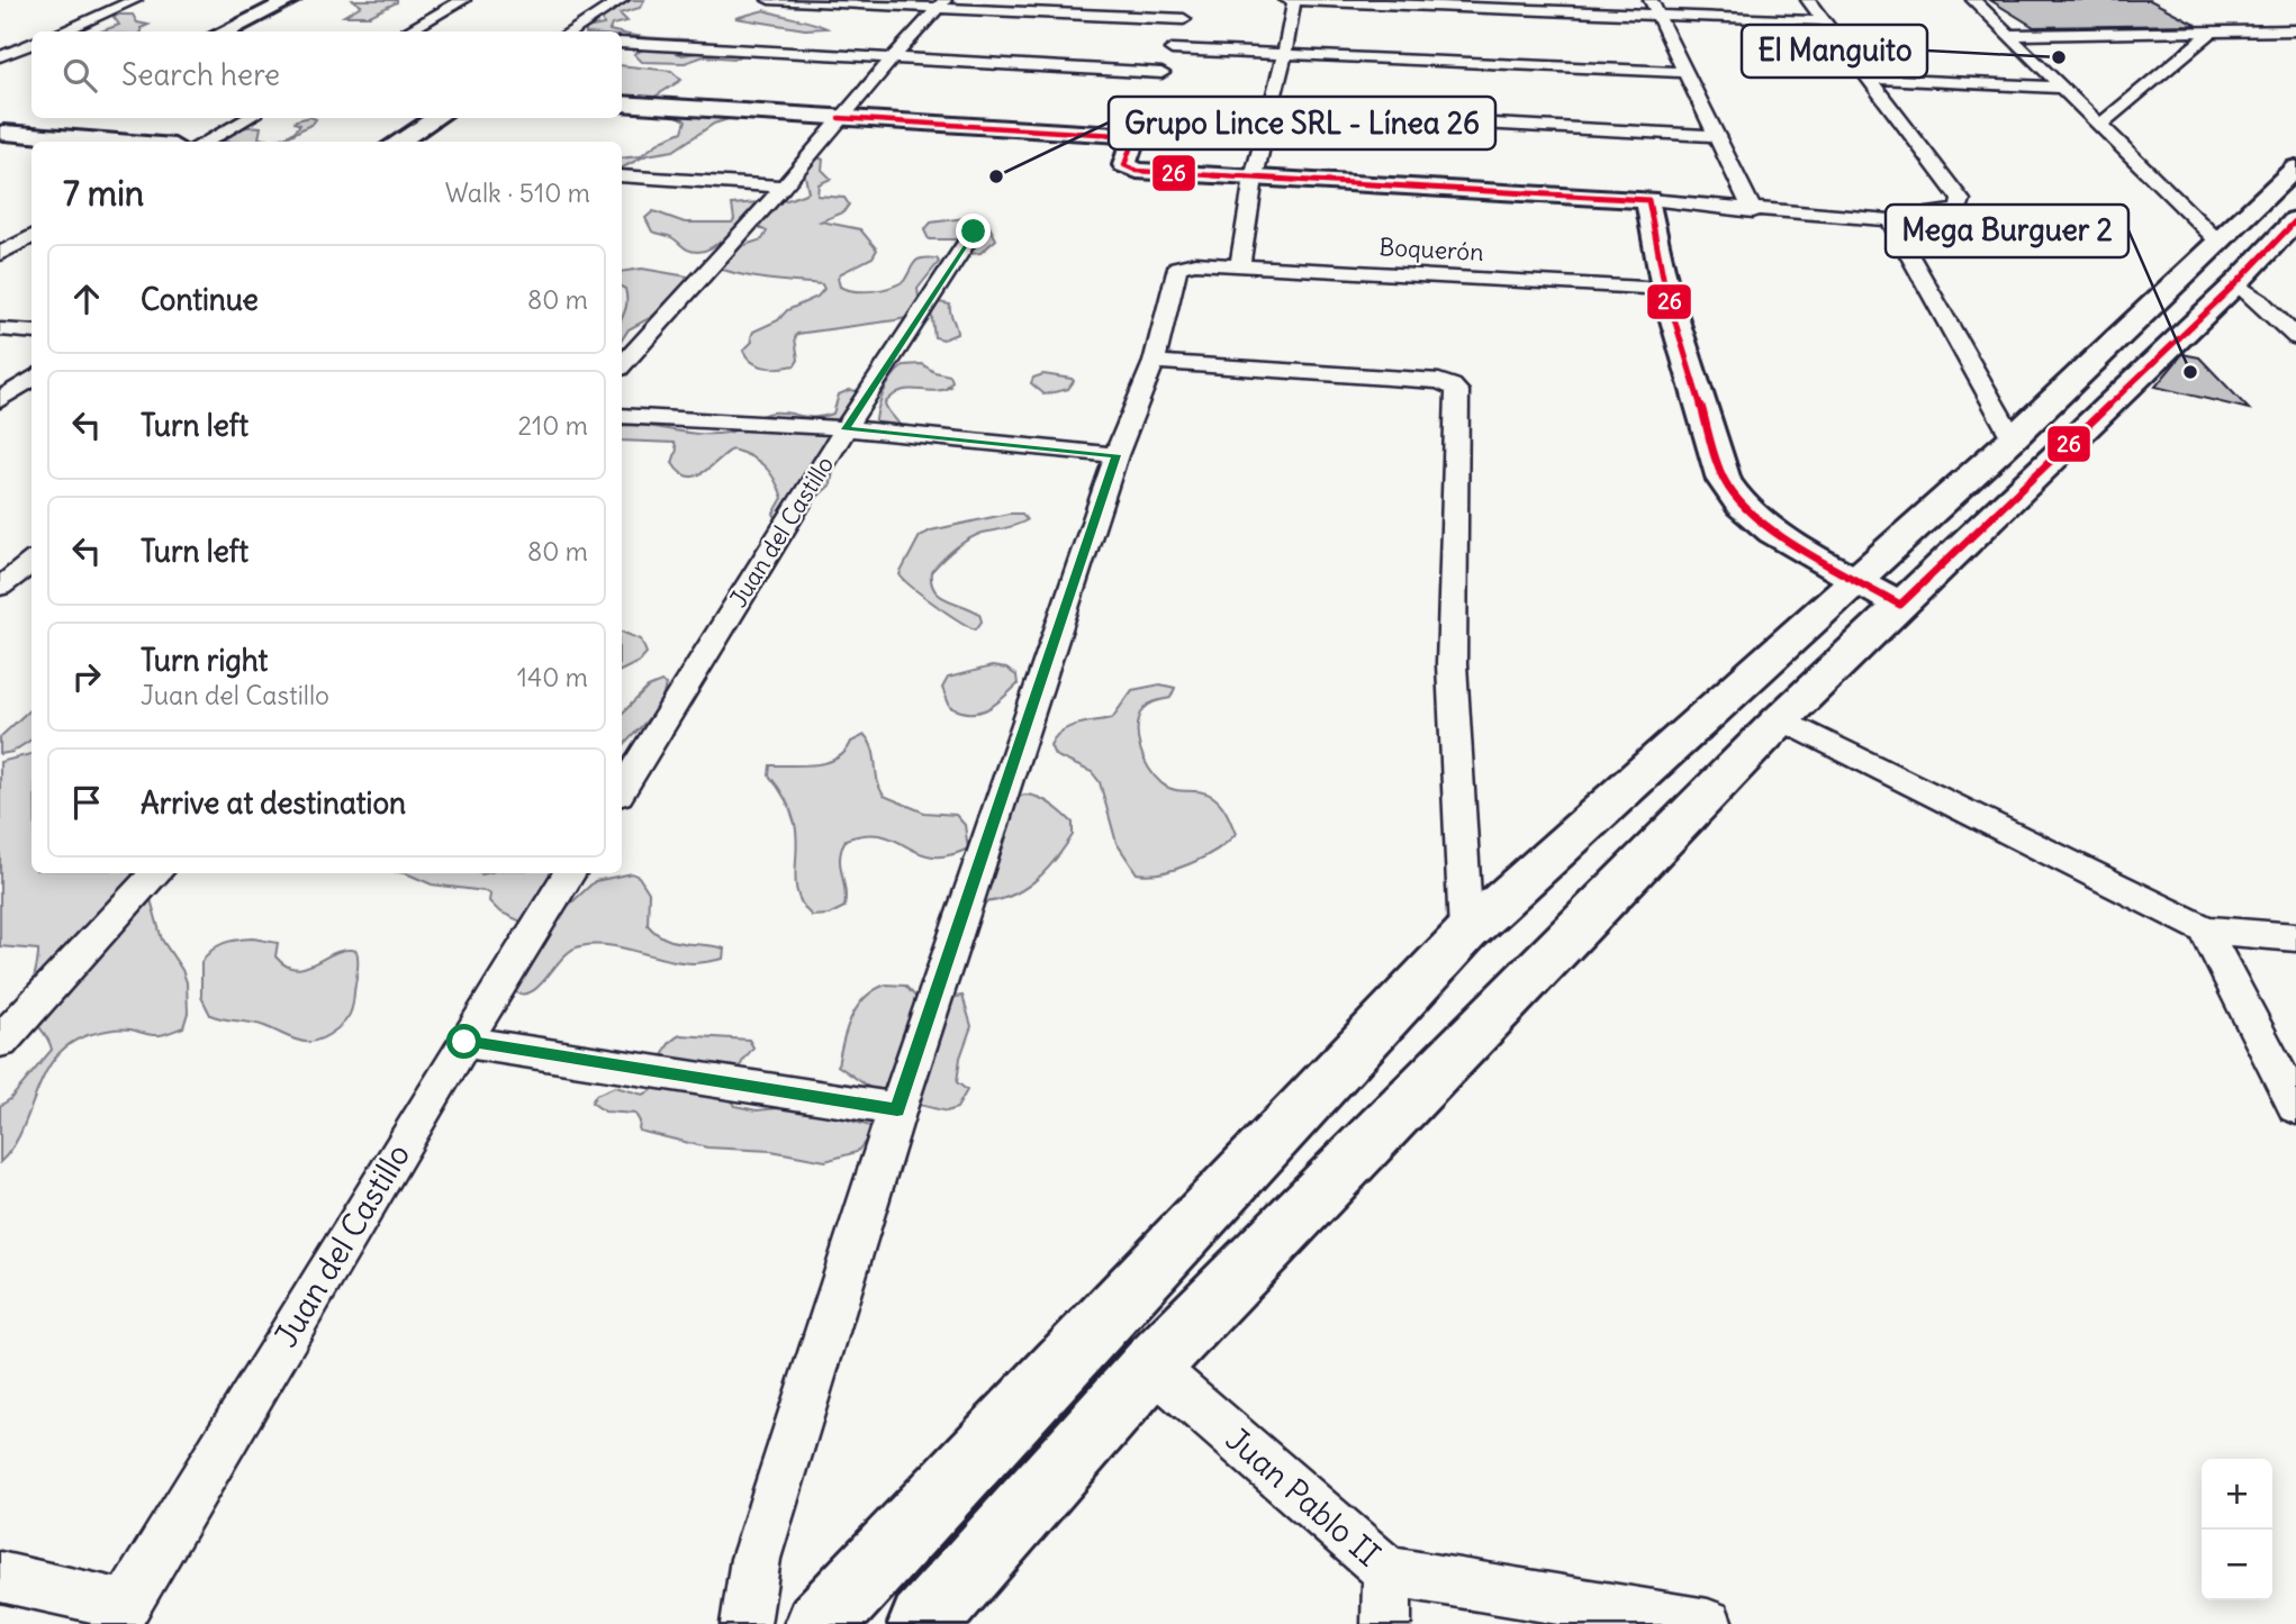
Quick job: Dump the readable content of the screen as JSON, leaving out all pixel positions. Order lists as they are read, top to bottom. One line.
{"streets":{"street":["Boquerón","Juan del Castillo","Juan Pablo II"]},"places":["El Manguito","Grupo Lince SRL - Línea 26","Mega Burguer 2"],"lines":["transit line 26"],"page":{"search":"Search here","heading":["7 min","Walk · 510 m"],"list":[["Continue","80 m"],["Turn left","210 m"],["Turn left","80 m"],["Turn right","Juan del Castillo","140 m"],"Arrive at destination"],"map_buttons":["+","−"]}}
